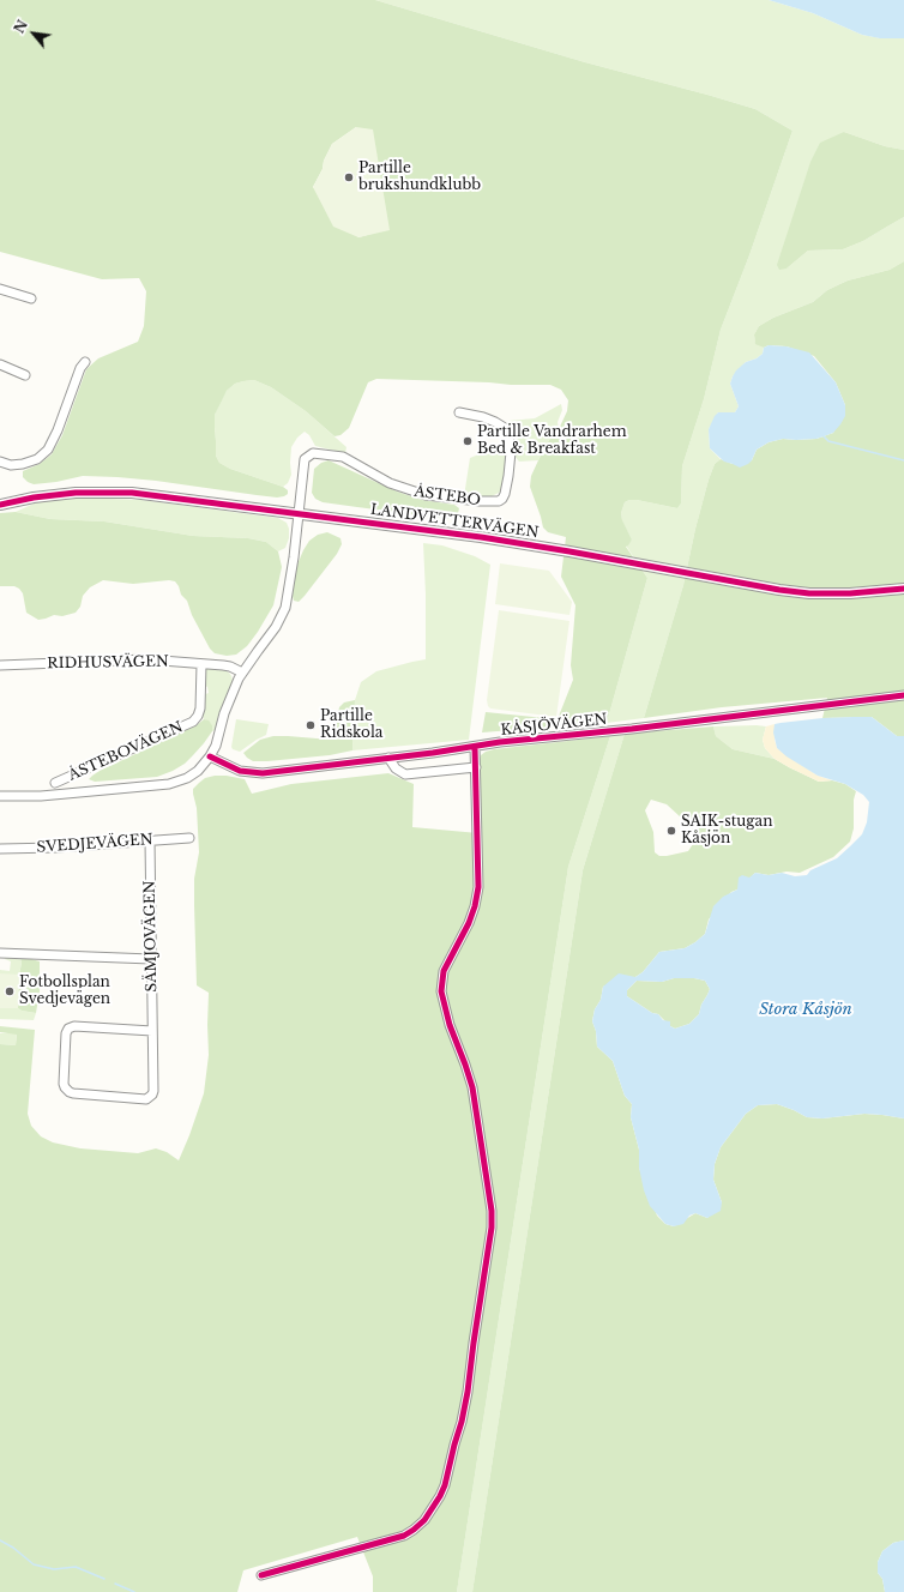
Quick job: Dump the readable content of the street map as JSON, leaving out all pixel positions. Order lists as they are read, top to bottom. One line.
{"streets":{"street":["ÅSTEBO","LANDVETTERVÄGEN","RIDHUSVÄGEN","KÅSJÖVÄGEN","ÅSTEBOVÄGEN","SVEDJEVÄGEN","SÄMJOVÄGEN"]},"crossings":[["ÅSTEBO","LANDVETTERVÄGEN"],["RIDHUSVÄGEN","ÅSTEBOVÄGEN"],["SVEDJEVÄGEN","SÄMJOVÄGEN"]],"water":["Stora Kåsjön"],"places":["Partille brukshundklubb","Partille Vandrarhem Bed & Breakfast","Partille Ridskola","SAIK-stugan Kåsjön","Fotbollsplan Svedjevägen"],"north":"top left"}
